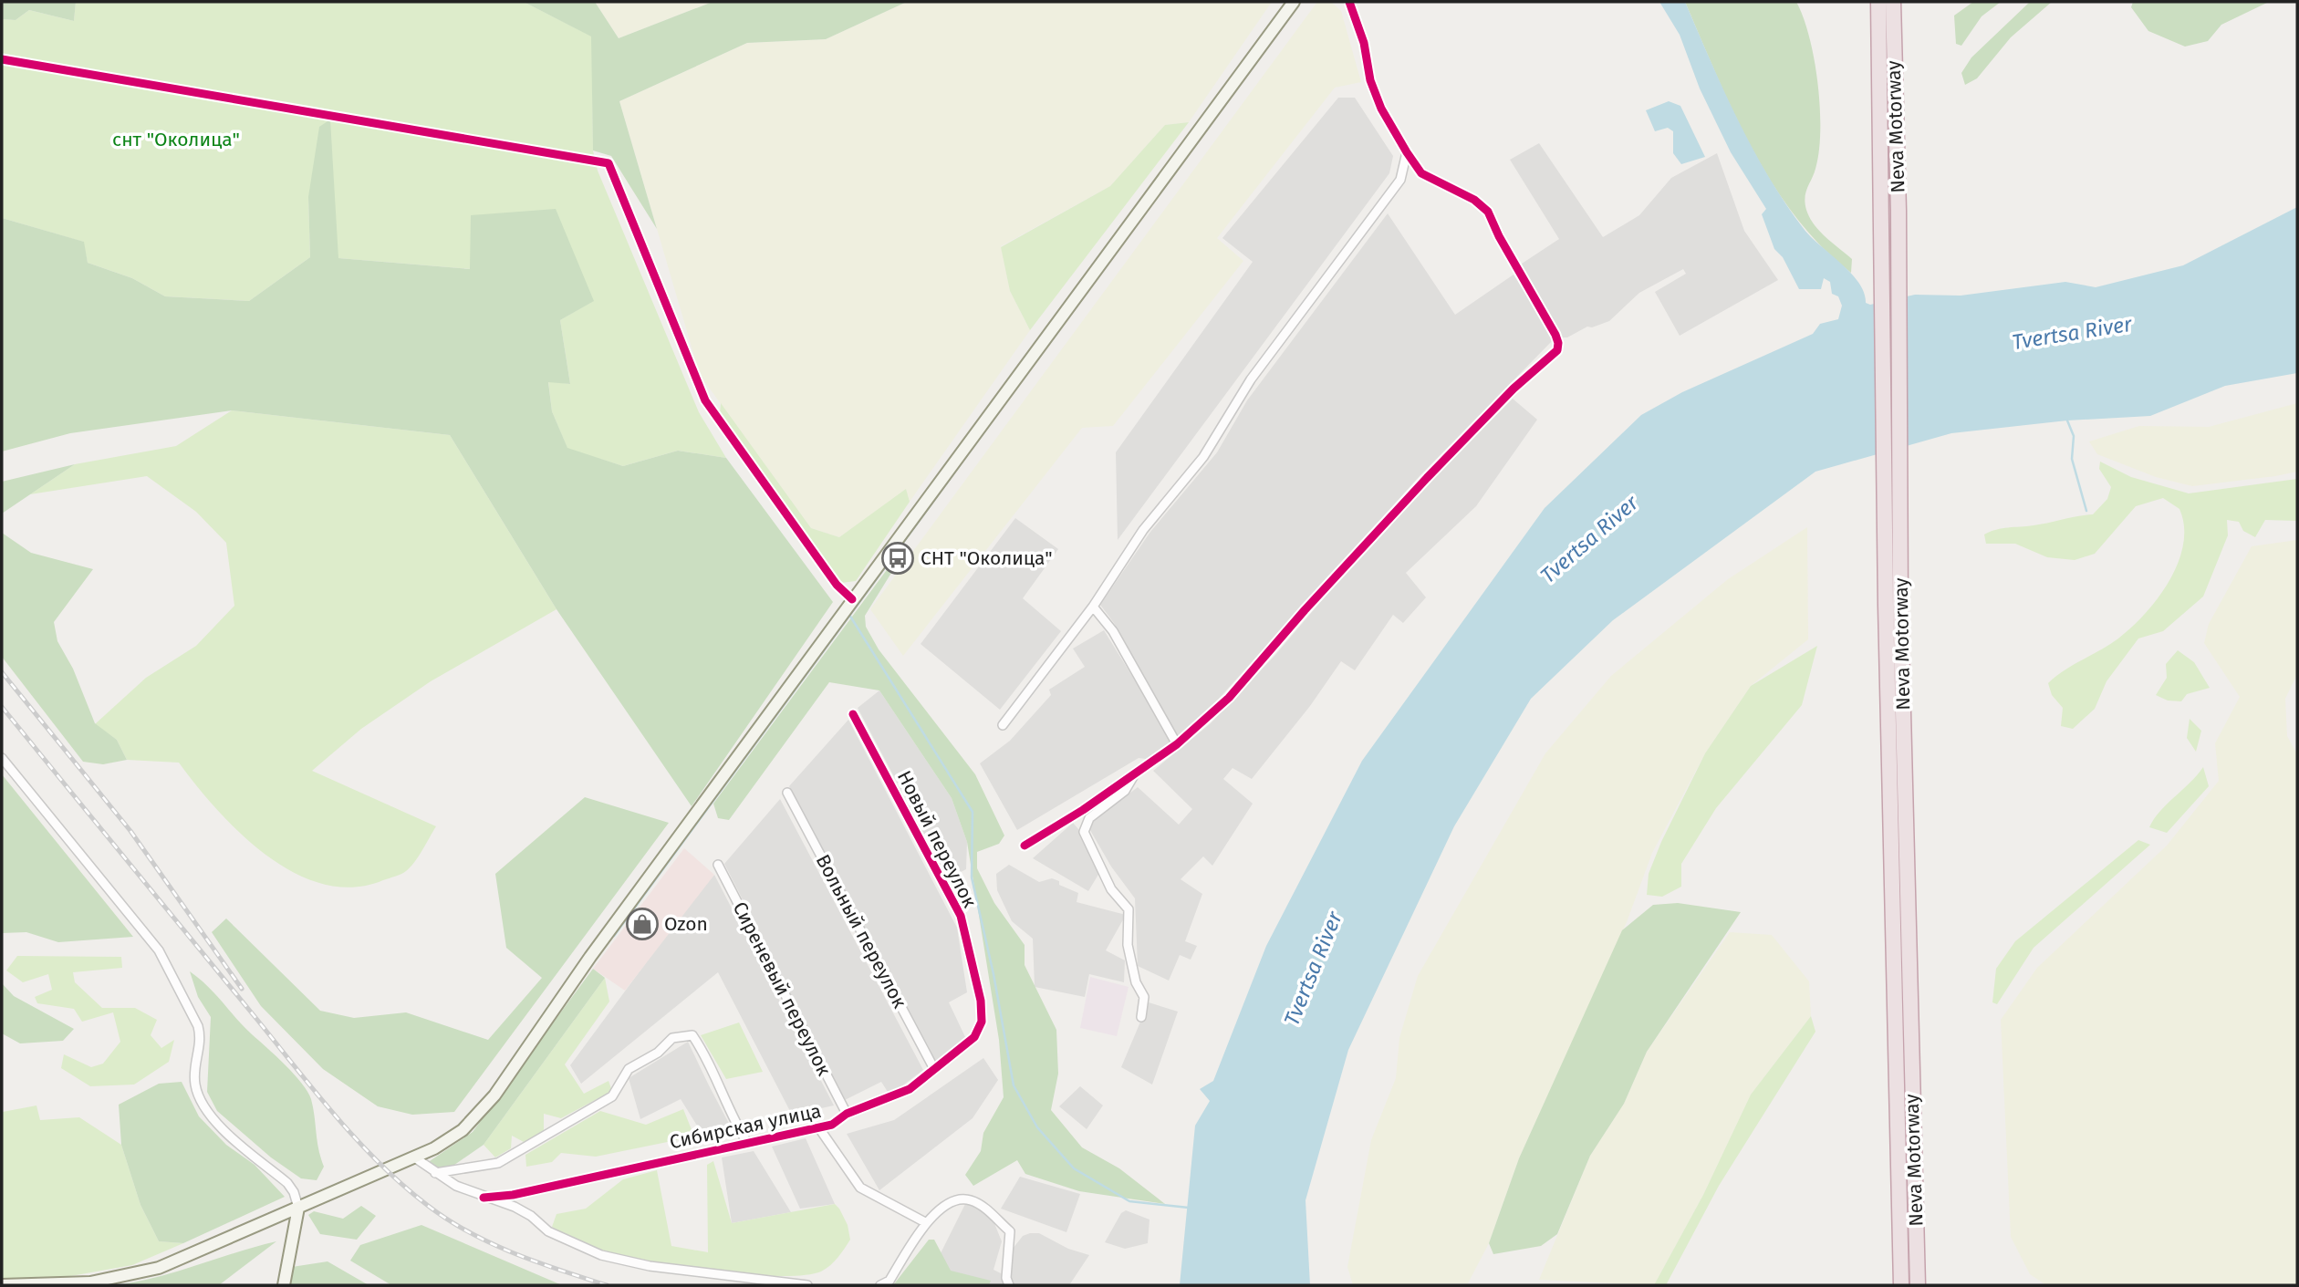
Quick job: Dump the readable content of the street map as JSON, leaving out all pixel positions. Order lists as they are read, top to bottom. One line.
{"streets":{"highway":["Neva Motorway"],"street":["Новый переулок","Вольный переулок","Сиреневый переулок","Сибирская улица"]},"crossings":[["Новый переулок","Сибирская улица"],["Вольный переулок","Сибирская улица"],["Сиреневый переулок","Сибирская улица"]],"water":["Tvertsa River"],"parks":["снт \"Околица\""],"places":{"bus stop":["СНТ \"Околица\""],"shop":["Ozon"]}}
